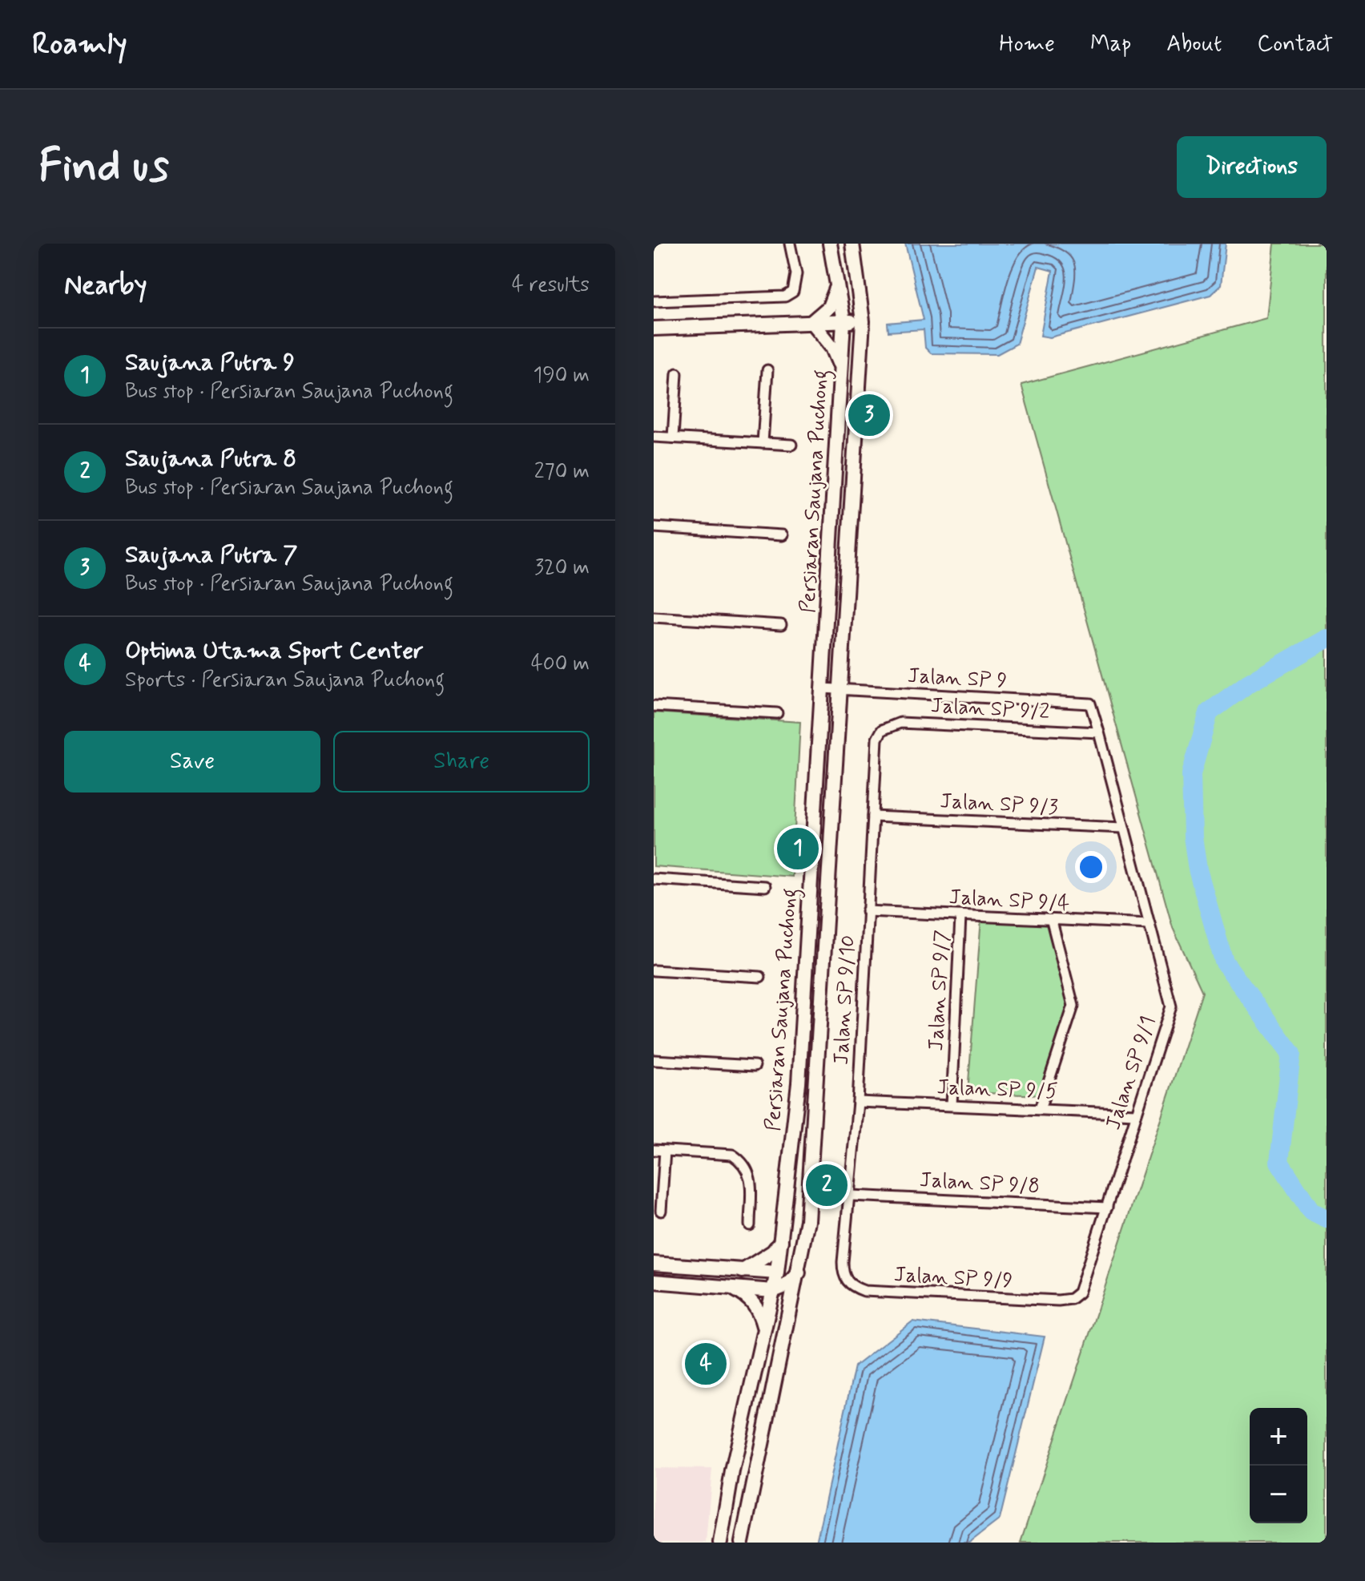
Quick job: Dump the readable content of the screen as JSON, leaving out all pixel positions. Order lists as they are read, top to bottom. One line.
{"streets":{"street":["Persiaran Saujana Puchong","Jalan SP 9","Jalan SP 9/2","Jalan SP 9/3","Jalan SP 9/4","Jalan SP 9/7","Jalan SP 9/10","Jalan SP 9/1","Jalan SP 9/5","Jalan SP 9/8","Jalan SP 9/9"]},"crossings":[["Persiaran Saujana Puchong","Jalan SP 9"],["Jalan SP 9","Jalan SP 9/1"],["Jalan SP 9/2","Jalan SP 9/10"],["Jalan SP 9/2","Jalan SP 9/1"],["Jalan SP 9/3","Jalan SP 9/10"],["Jalan SP 9/3","Jalan SP 9/1"],["Jalan SP 9/4","Jalan SP 9/7"],["Jalan SP 9/4","Jalan SP 9/10"],["Jalan SP 9/4","Jalan SP 9/1"],["Jalan SP 9/7","Jalan SP 9/5"],["Jalan SP 9/10","Jalan SP 9/5"],["Jalan SP 9/10","Jalan SP 9/8"],["Jalan SP 9/10","Jalan SP 9/9"],["Jalan SP 9/1","Jalan SP 9/5"],["Jalan SP 9/1","Jalan SP 9/8"],["Jalan SP 9/1","Jalan SP 9/9"]],"page":{"header":"Roamly","nav":["Home","Map","About","Contact"],"buttons":["Directions",["Save","Share"]],"title":"Find us","heading":["Nearby","4 results"],"list":[{"mark":"1","name":"Saujana Putra 9","note":"Bus stop · Persiaran Saujana Puchong","value":"190 m"},{"mark":"2","name":"Saujana Putra 8","note":"Bus stop · Persiaran Saujana Puchong","value":"270 m"},{"mark":"3","name":"Saujana Putra 7","note":"Bus stop · Persiaran Saujana Puchong","value":"320 m"},{"mark":"4","name":"Optima Utama Sport Center","note":"Sports · Persiaran Saujana Puchong","value":"400 m"}],"pins":["3","1","2","4"],"map_buttons":["+","−"]}}
